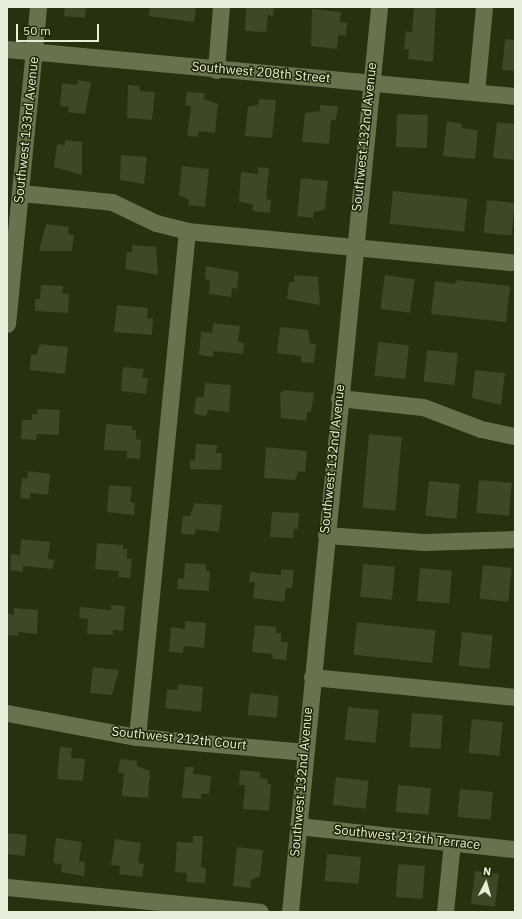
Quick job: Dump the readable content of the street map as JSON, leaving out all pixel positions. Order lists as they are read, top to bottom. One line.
{"streets":{"street":["Southwest 208th Street","Southwest 133rd Avenue","Southwest 132nd Avenue","Southwest 212th Court","Southwest 212th Terrace"]},"crossings":[["Southwest 208th Street","Southwest 133rd Avenue"],["Southwest 208th Street","Southwest 132nd Avenue"],["Southwest 132nd Avenue","Southwest 212th Court"],["Southwest 132nd Avenue","Southwest 212th Terrace"]],"scale_bar":"50 m","north":"top"}
